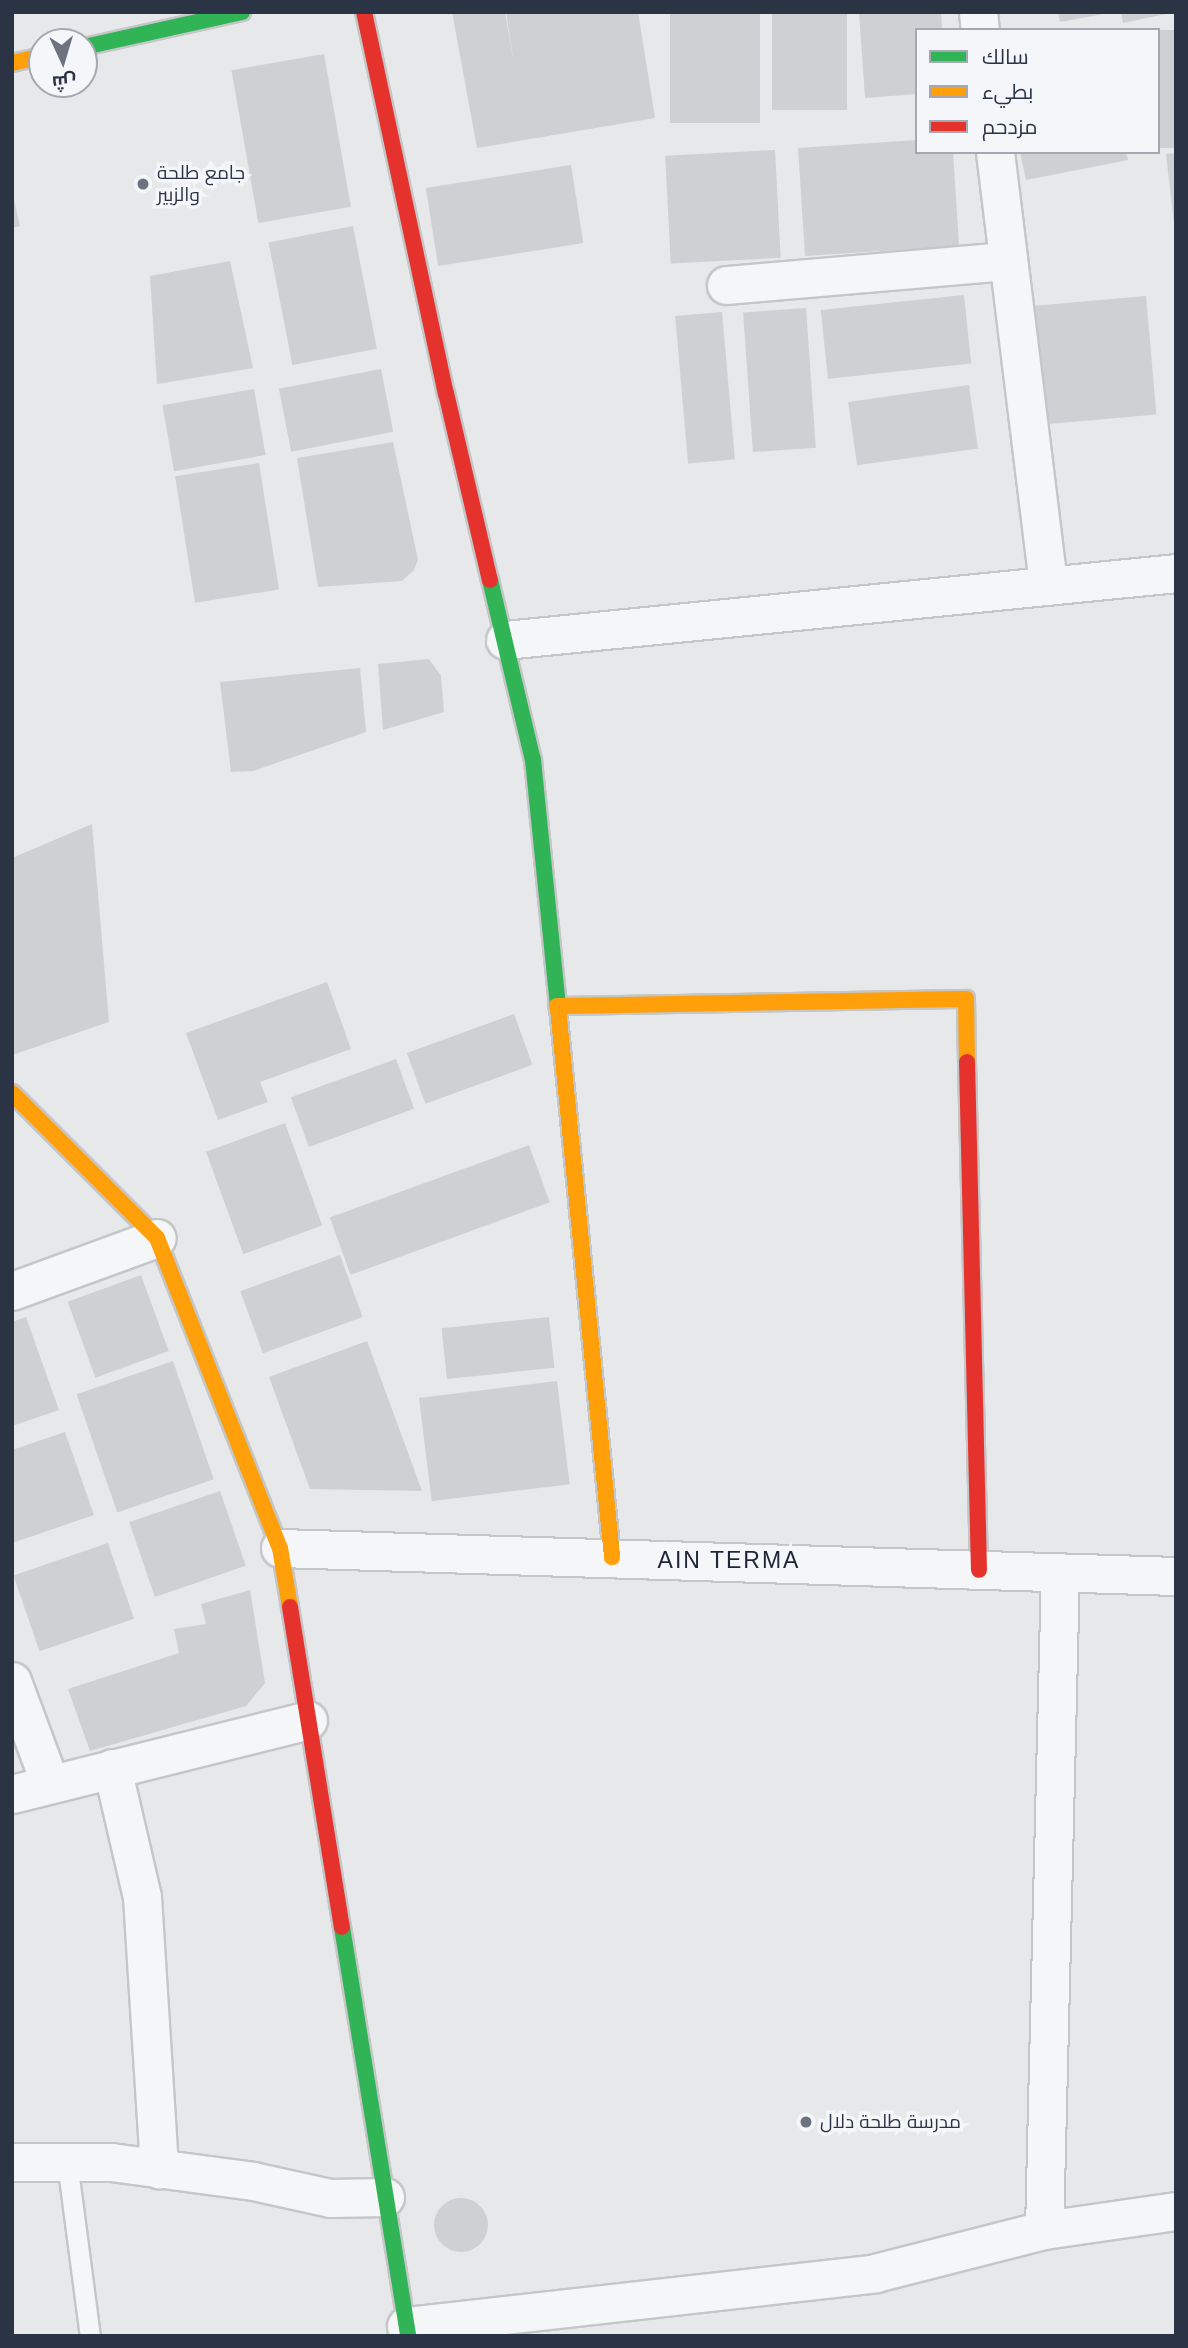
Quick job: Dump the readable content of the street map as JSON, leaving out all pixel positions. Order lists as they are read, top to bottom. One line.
{"districts":["AIN TERMA"],"places":["جامع طلحة والزبير","مدرسة طلحة دلال"],"legend":["سالك","بطيء","مزدحم"],"north":"bottom"}
